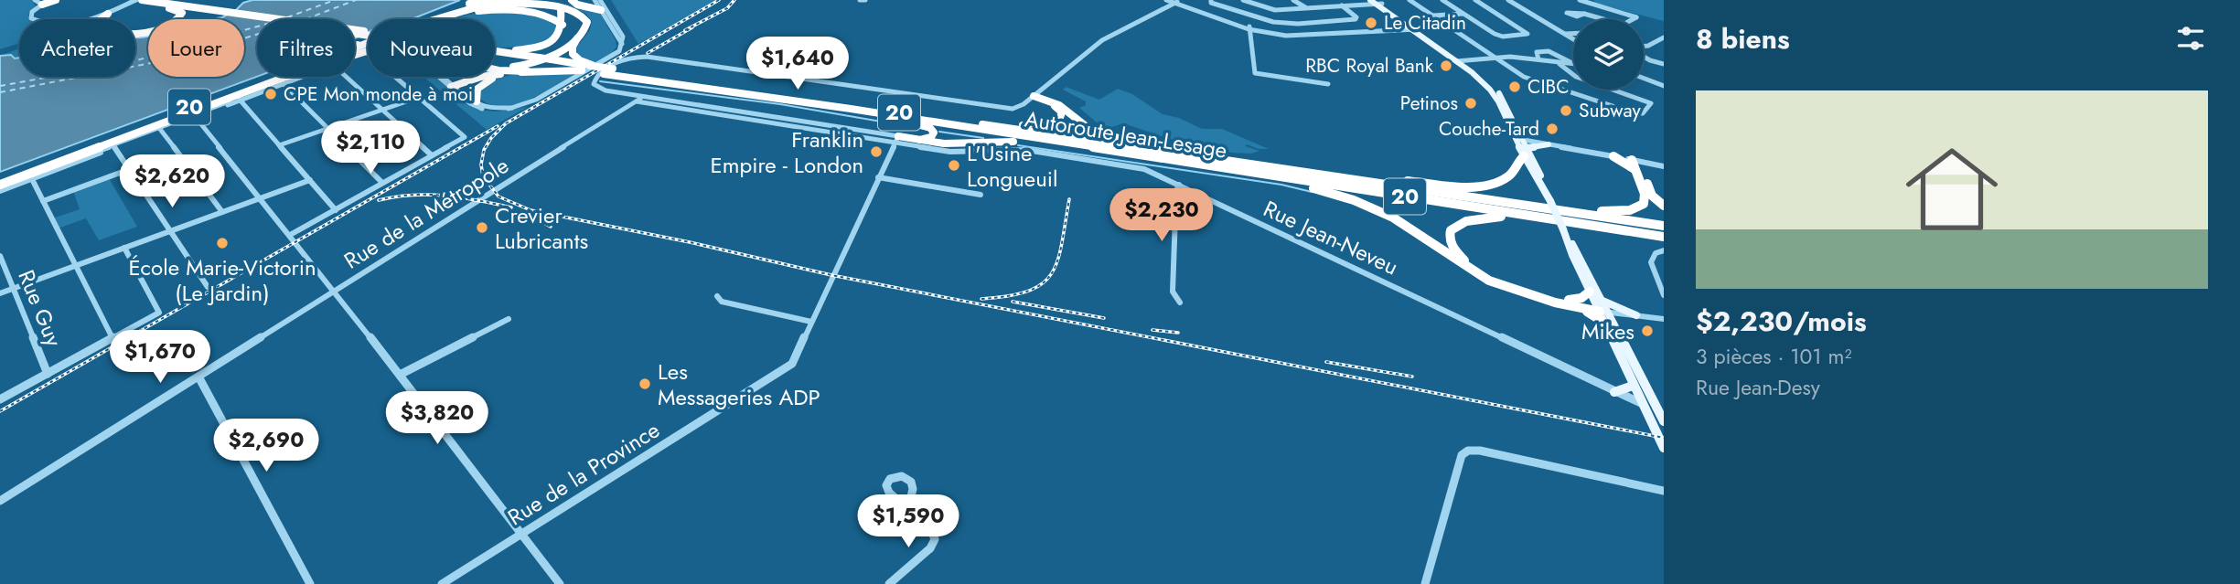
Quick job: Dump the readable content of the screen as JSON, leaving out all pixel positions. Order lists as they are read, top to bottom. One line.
{"streets":{"highway":["20","Autoroute Jean-Lesage"],"street":["Rue de la Métropole","Rue Jean-Neveu","Rue Guy","Rue de la Province"]},"crossings":[["Rue de la Métropole","Rue Jean-Neveu"],["Rue Jean-Neveu","Rue de la Province"]],"places":["Le Citadin","RBC Royal Bank","CIBC","CPE Mon monde à moi","Petinos","Subway","Couche-Tard","Franklin Empire - London","L'Usine Longueuil","Crevier Lubricants","École Marie-Victorin (Le Jardin)","Mikes","Les Messageries ADP"],"page":{"heading":"8 biens","chip":["Acheter","Louer","Filtres","Nouveau"],"price":["$1,640","$2,110","$2,620","$2,230","$1,670","$3,820","$2,690","$1,590"],"list":[{"name":"$2,230/mois","note":"3 pièces · 101 m² · Rue Jean-Desy"}]}}
